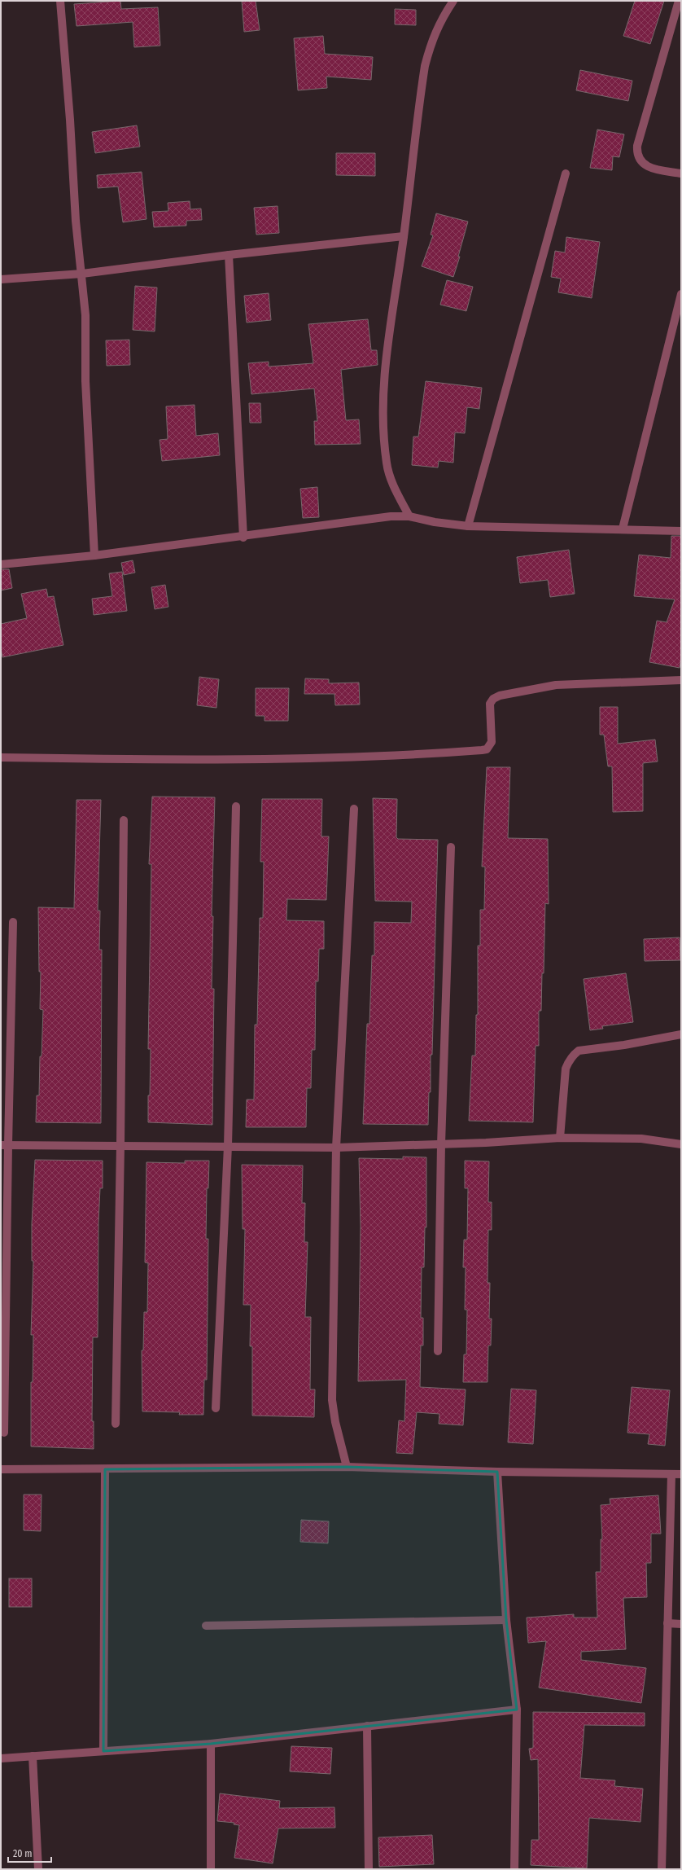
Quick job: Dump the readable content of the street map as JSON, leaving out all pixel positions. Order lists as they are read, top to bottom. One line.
{"scale_bar":"20 m"}
